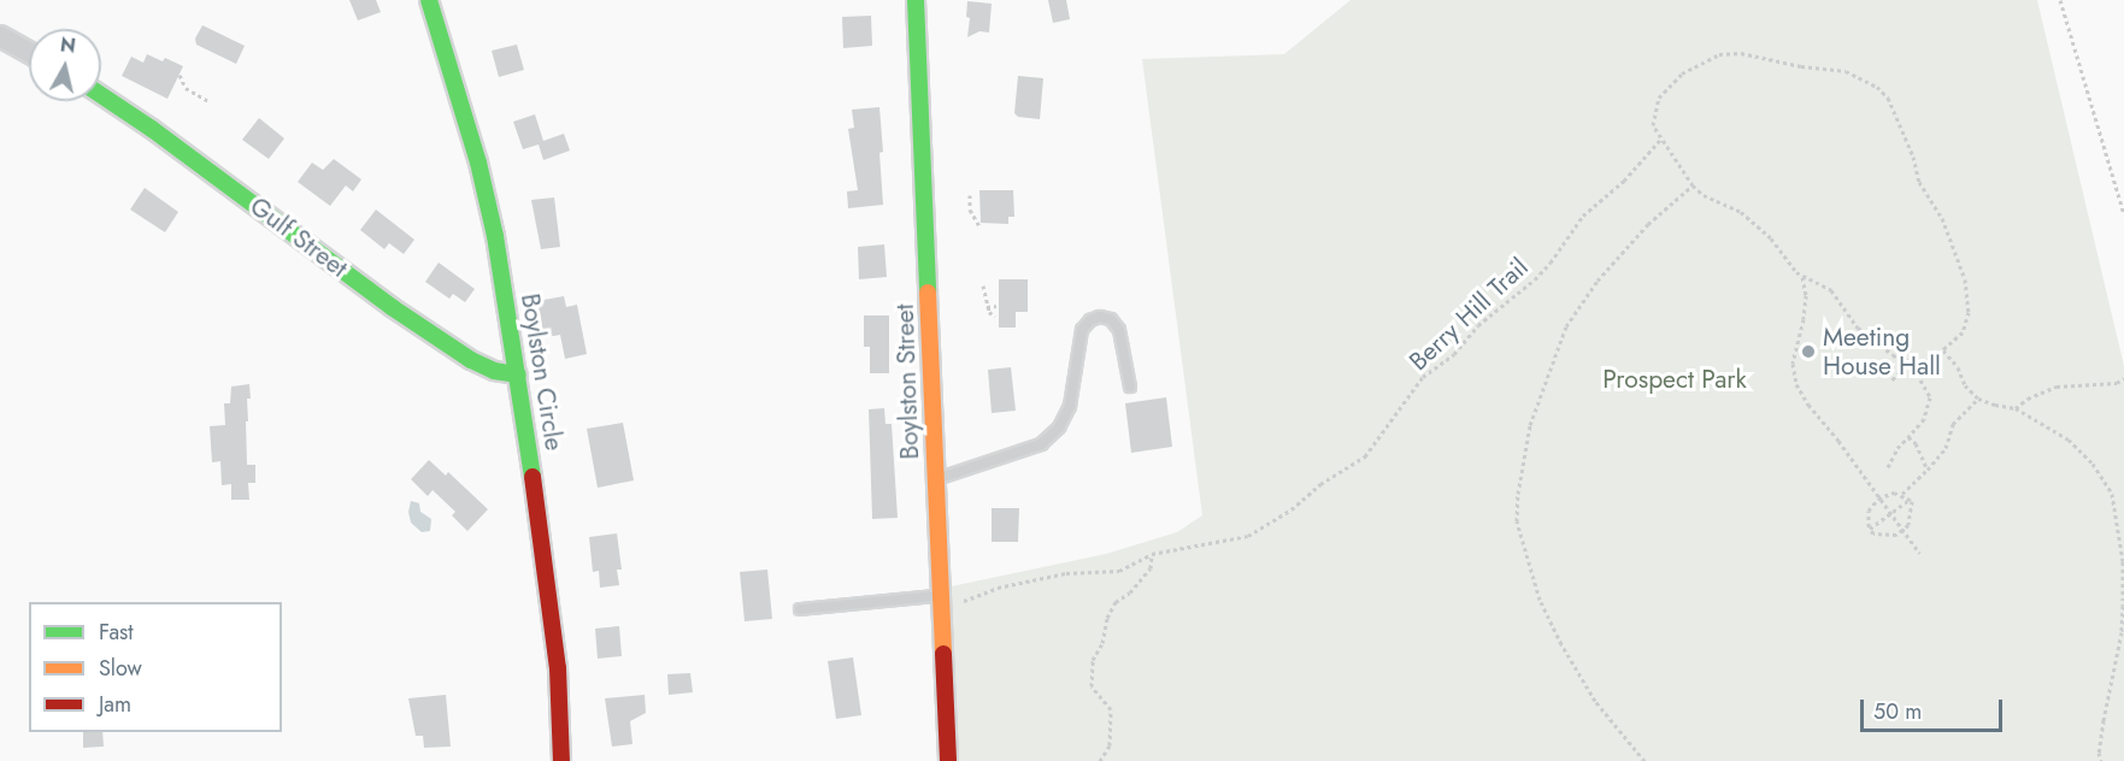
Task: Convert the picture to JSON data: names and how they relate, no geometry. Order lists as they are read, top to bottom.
{
  "streets": {
    "street": ["Gulf Street", "Boylston Circle", "Boylston Street"],
    "path": ["Berry Hill Trail"]
  },
  "crossings": [
    ["Gulf Street", "Boylston Circle"],
    ["Berry Hill Trail", "Boylston Street"]
  ],
  "parks": ["Prospect Park"],
  "places": ["Meeting House Hall"],
  "legend": ["Fast", "Slow", "Jam"],
  "scale_bar": "50 m",
  "north": "top"
}
